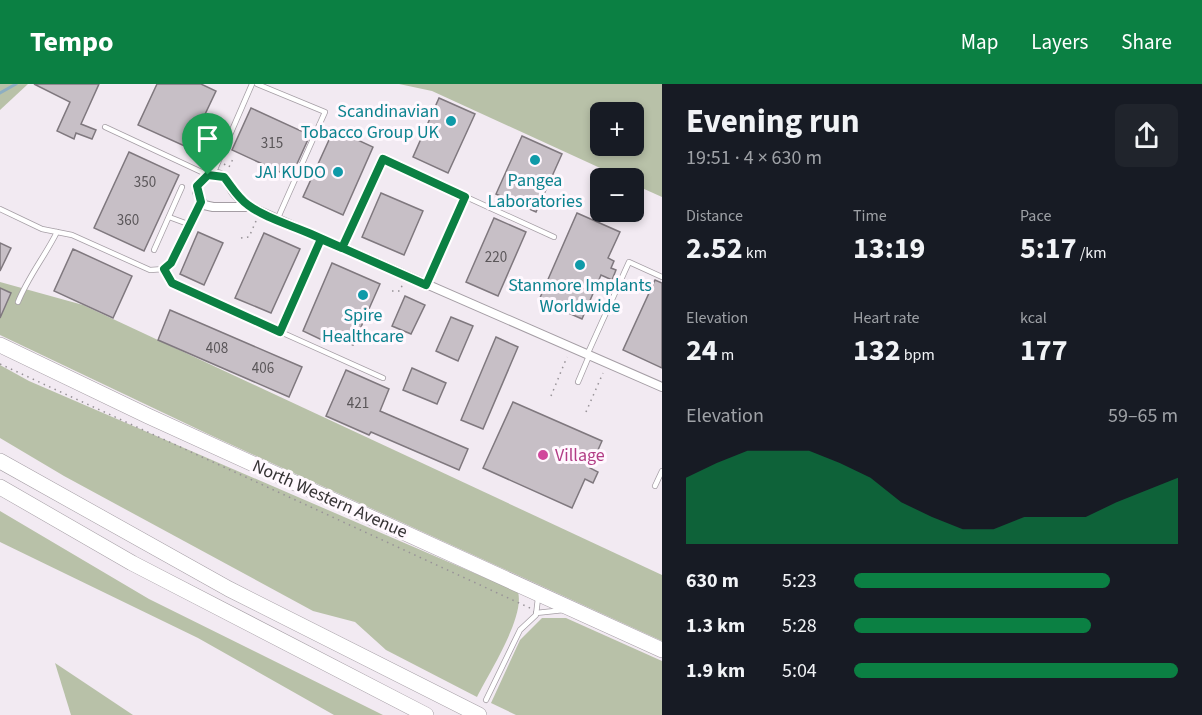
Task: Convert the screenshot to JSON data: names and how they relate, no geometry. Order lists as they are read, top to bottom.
{
  "streets": {
    "highway": ["North Western Avenue"]
  },
  "places": [
    "Scandinavian Tobacco Group UK",
    "Pangea Laboratories",
    "JAI KUDO",
    "Stanmore Implants Worldwide",
    "Spire Healthcare",
    "Village"
  ],
  "house_numbers": [
    "315",
    "350",
    "360",
    "220",
    "408",
    "406",
    "421"
  ],
  "page": {
    "header": "Tempo",
    "nav": ["Map", "Layers", "Share"],
    "heading": ["Evening run", "19:51 · 4 × 630 m"],
    "map_buttons": ["+", "−"],
    "stats": [
      ["Distance", "2.52 km"],
      ["Time", "13:19"],
      ["Pace", "5:17 /km"],
      ["Elevation", "24 m"],
      ["Heart rate", "132 bpm"],
      ["kcal", "177"]
    ],
    "chart": ["Elevation", "59–65 m"],
    "list": [
      {
        "name": "630 m",
        "note": "5:23"
      },
      {
        "name": "1.3 km",
        "note": "5:28"
      },
      {
        "name": "1.9 km",
        "note": "5:04"
      }
    ]
  }
}
